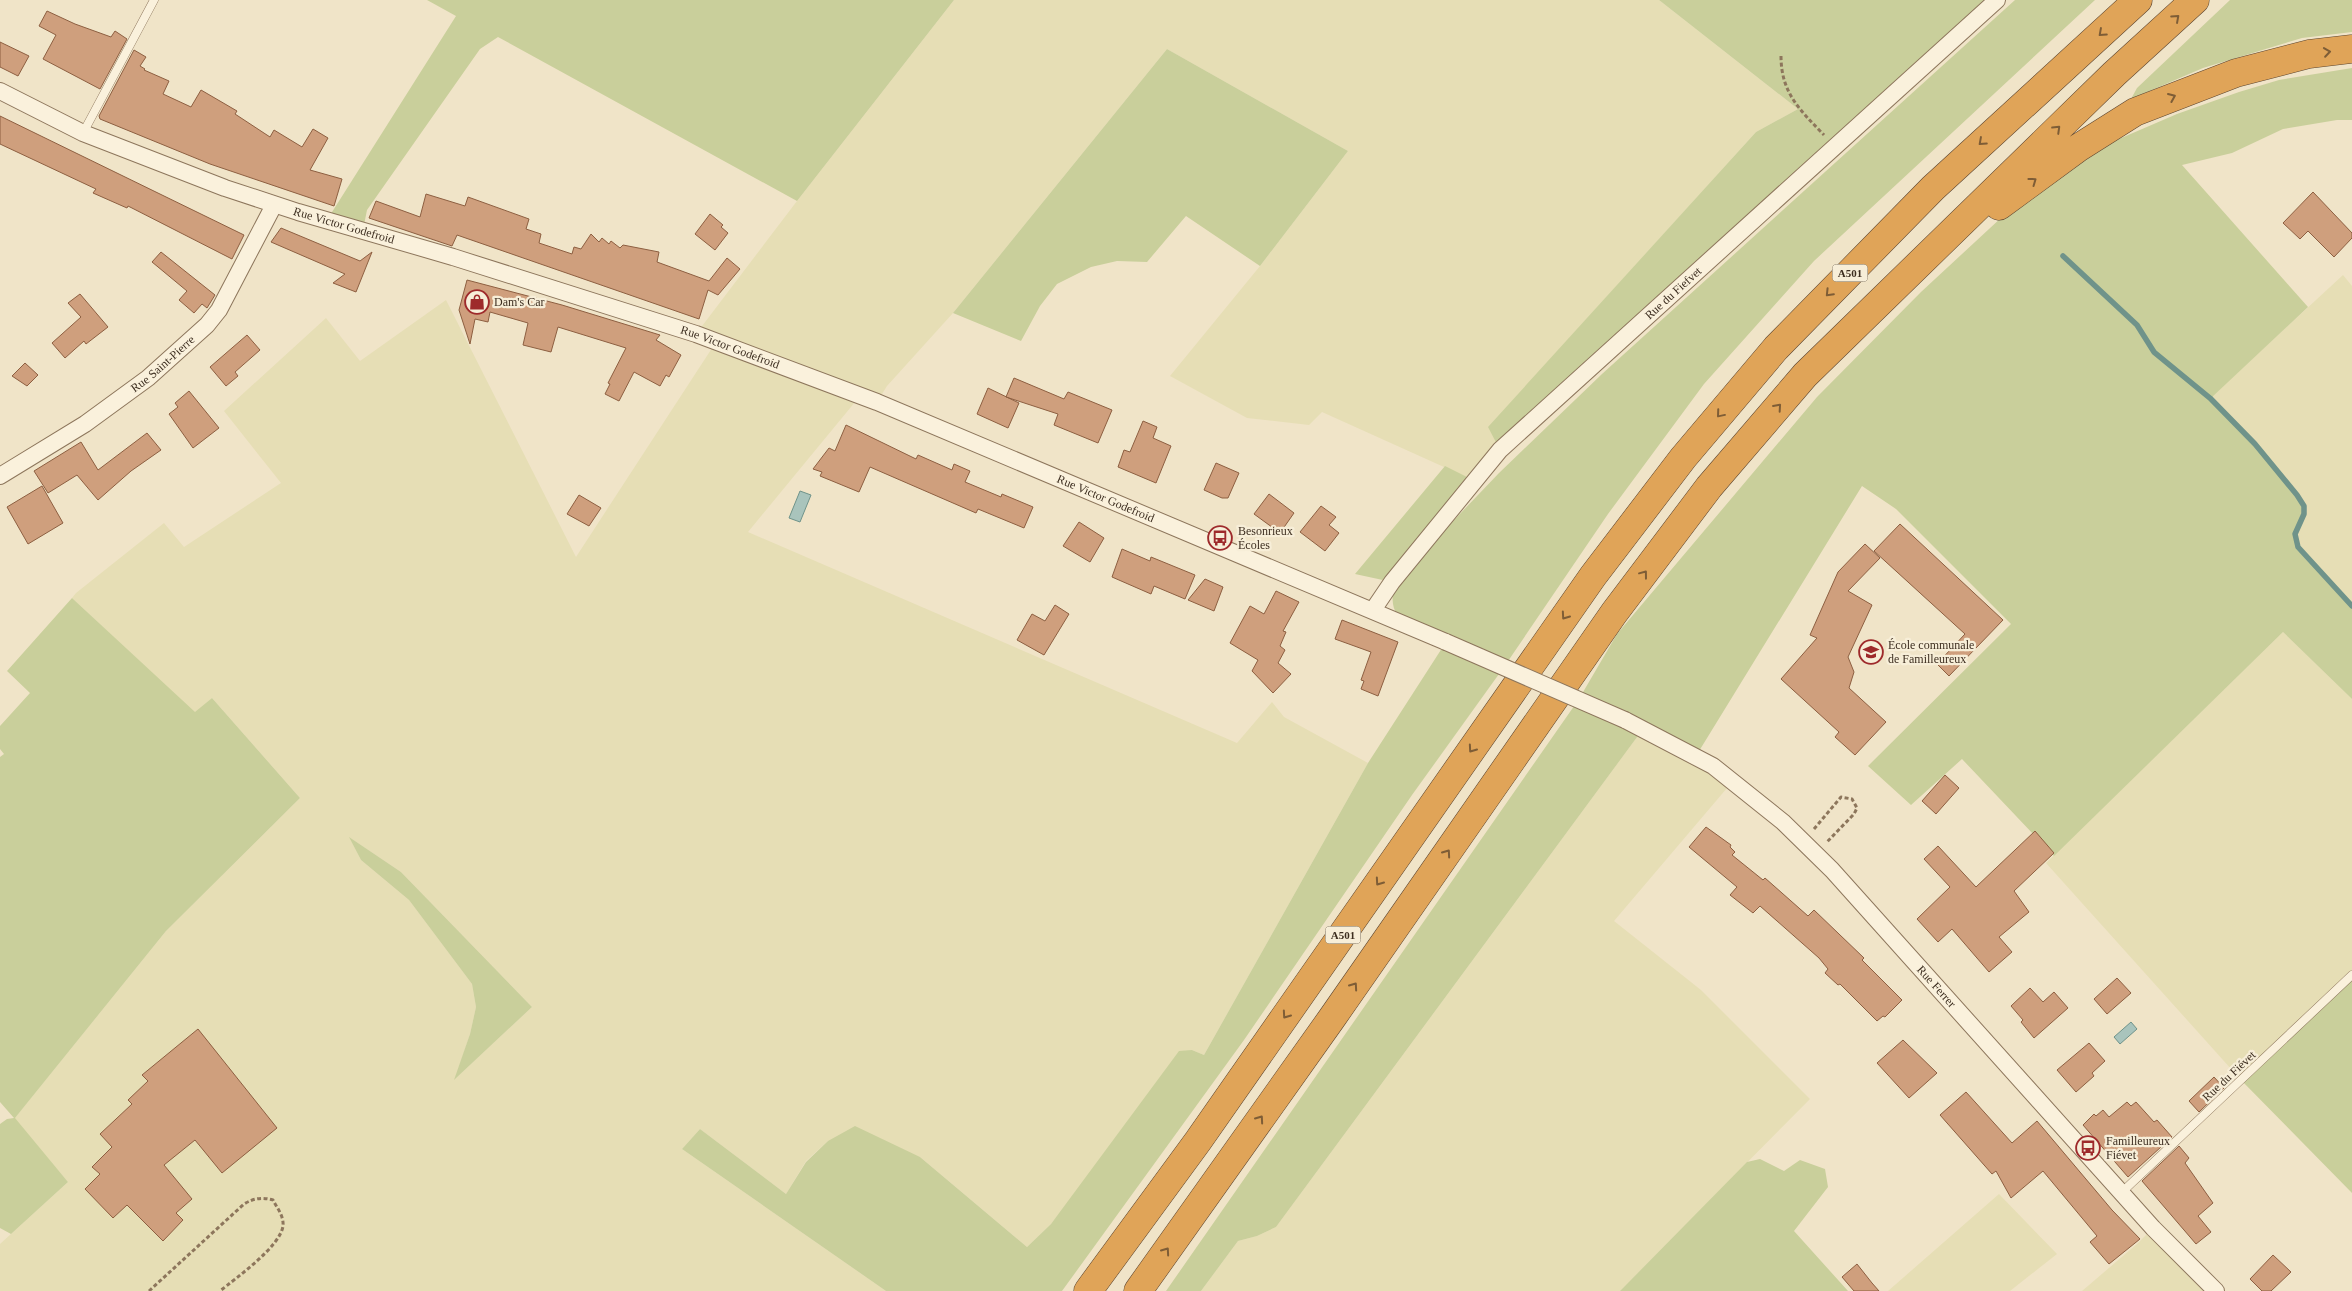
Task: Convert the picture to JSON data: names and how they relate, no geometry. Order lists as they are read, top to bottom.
{
  "streets": {
    "highway": ["A501"],
    "street": [
      "Rue Victor Godefroid",
      "Rue du Fiefvet",
      "Rue Saint-Pierre",
      "Rue Ferrer"
    ],
    "lane": ["Rue du Fiévet"]
  },
  "crossings": [
    ["Rue Victor Godefroid", "Rue du Fiefvet"],
    ["Rue Victor Godefroid", "Rue Saint-Pierre"],
    ["Rue Victor Godefroid", "Rue Ferrer"],
    ["Rue Ferrer", "Rue du Fiévet"]
  ],
  "places": {
    "shop": ["Dam's Car"],
    "bus stop": ["Besonrieux Écoles", "Familleureux Fiévet"],
    "school or university": ["École communale de Familleureux"]
  }
}
